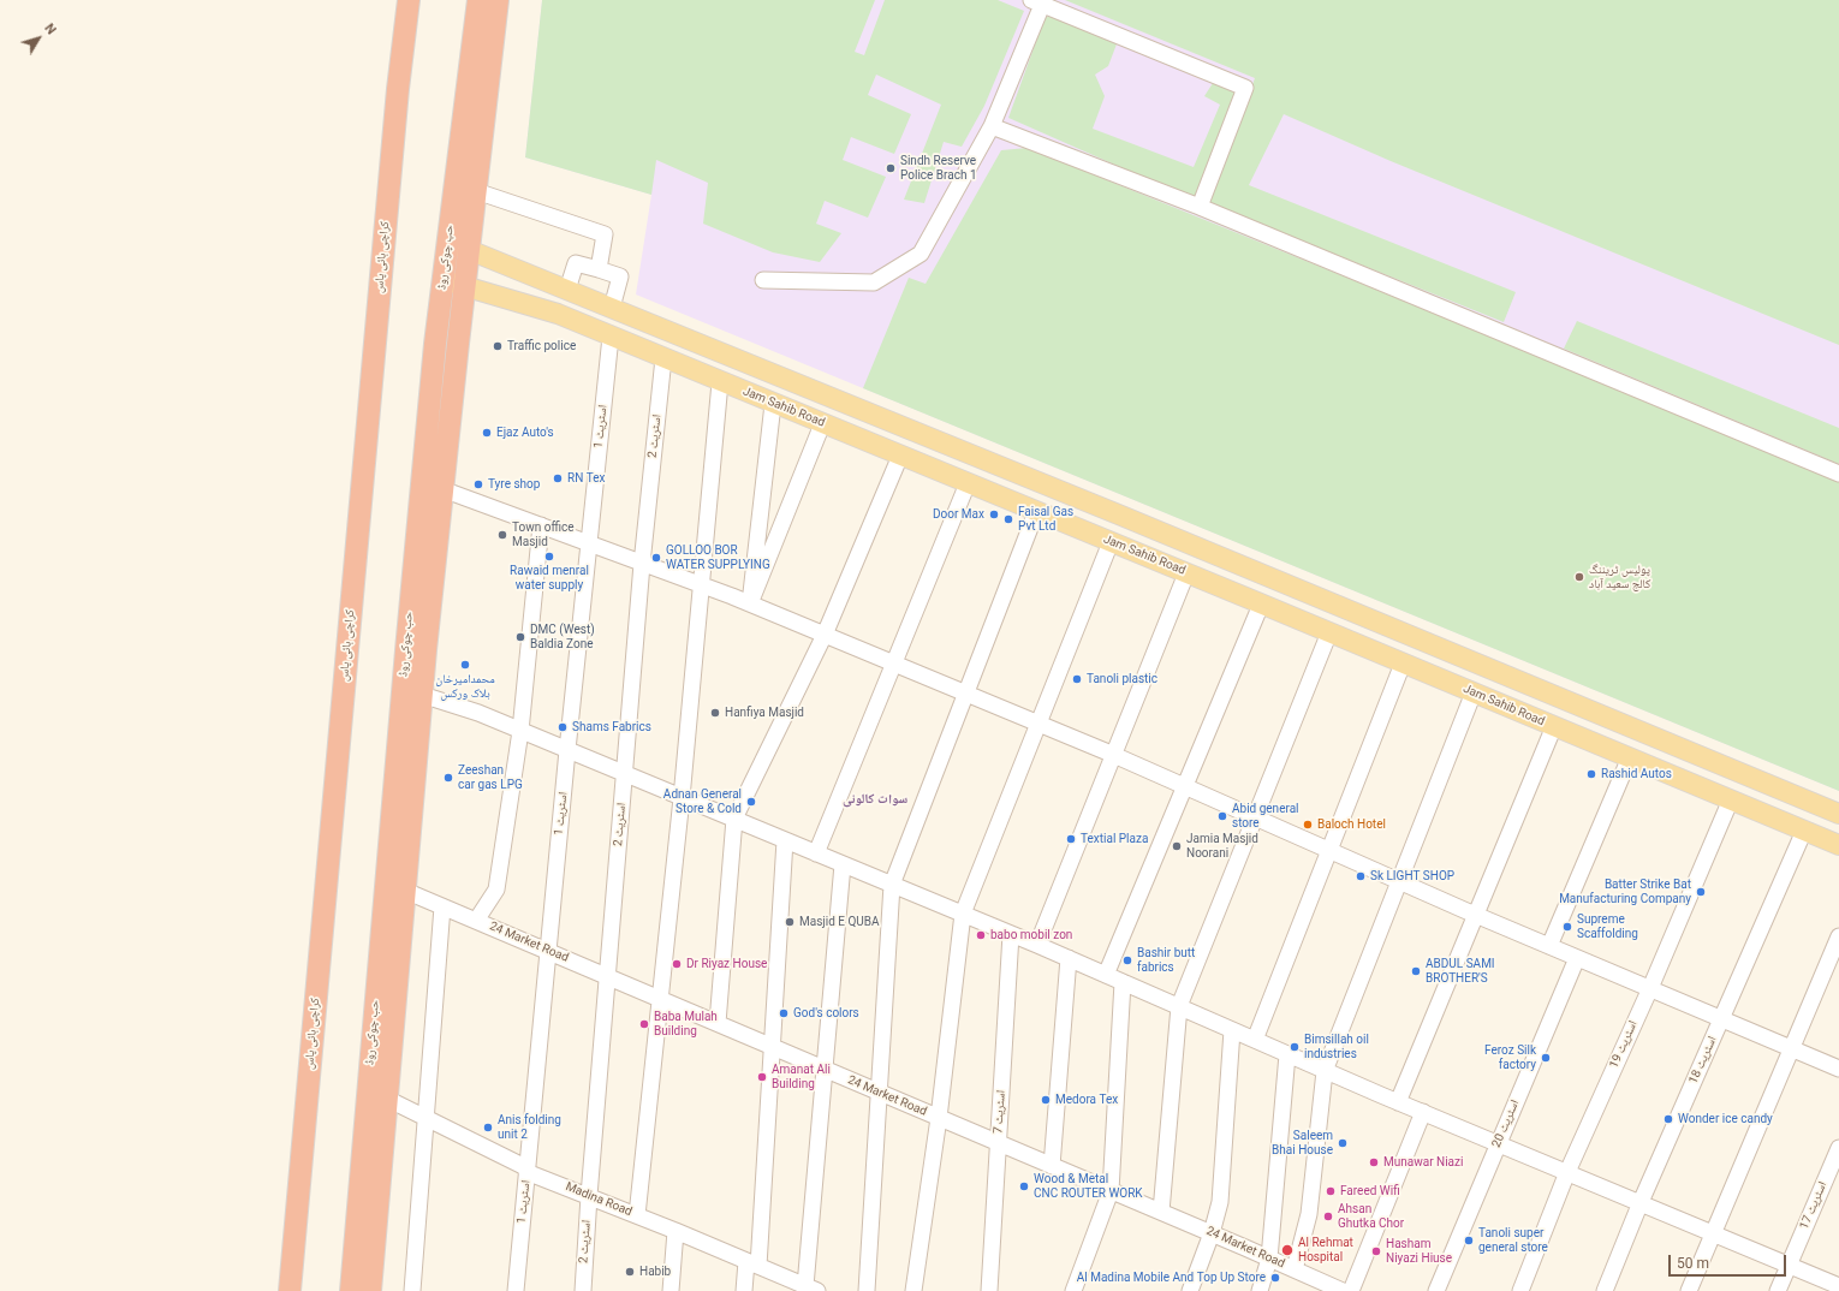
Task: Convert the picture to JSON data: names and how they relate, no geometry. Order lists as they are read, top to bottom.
{
  "streets": {
    "highway": ["کراچی بائی پاس", "حب چوکی روڈ"],
    "main road": ["Jam Sahib Road"],
    "street": [
      "اسٹریٹ 1",
      "اسٹریٹ 2",
      "24 Market Road",
      "اسٹریٹ 19",
      "اسٹریٹ 18",
      "اسٹریٹ 7",
      "اسٹریٹ 20",
      "Madina Road",
      "اسٹریٹ 17"
    ]
  },
  "crossings": [
    ["حب چوکی روڈ", "Jam Sahib Road"],
    ["حب چوکی روڈ", "24 Market Road"],
    ["حب چوکی روڈ", "Madina Road"],
    ["Jam Sahib Road", "اسٹریٹ 1"],
    ["Jam Sahib Road", "اسٹریٹ 2"],
    ["Jam Sahib Road", "اسٹریٹ 19"],
    ["Jam Sahib Road", "اسٹریٹ 18"],
    ["اسٹریٹ 1", "24 Market Road"],
    ["اسٹریٹ 1", "Madina Road"],
    ["اسٹریٹ 2", "24 Market Road"],
    ["اسٹریٹ 2", "Madina Road"],
    ["24 Market Road", "اسٹریٹ 7"]
  ],
  "districts": ["سوات کالونی"],
  "places": [
    "Sindh Reserve Police Brach 1",
    "Traffic police",
    "Ejaz Auto's",
    "RN Tex",
    "Tyre shop",
    "Door Max",
    "Faisal Gas Pvt Ltd",
    "Town office Masjid",
    "Rawaid menral water supply",
    "GOLLOO BOR WATER SUPPLYING",
    "پولیس ٹریننگ کالج سعید آباد",
    "DMC (West) Baldia Zone",
    "محمداميرخان بلاک ورکس",
    "Tanoli plastic",
    "Hanfiya Masjid",
    "Shams Fabrics",
    "Rashid Autos",
    "Zeeshan car gas LPG",
    "Adnan General Store & Cold",
    "Abid general store",
    "Baloch Hotel",
    "Textial Plaza",
    "Jamia Masjid Noorani",
    "Sk LIGHT SHOP",
    "Batter Strike Bat Manufacturing Company",
    "Masjid E QUBA",
    "Supreme Scaffolding",
    "babo mobil zon",
    "Bashir butt fabrics",
    "Dr Riyaz House",
    "ABDUL SAMI BROTHER'S",
    "God's colors",
    "Baba Mulah Building",
    "Bimsillah oil industries",
    "Feroz Silk factory",
    "Amanat Ali Building",
    "Medora Tex",
    "Wonder ice candy",
    "Anis folding unit 2",
    "Saleem Bhai House",
    "Munawar Niazi",
    "Wood & Metal CNC ROUTER WORK",
    "Fareed Wifi",
    "Ahsan Ghutka Chor",
    "Tanoli super general store",
    "Al Rehmat Hospital",
    "Hasham Niyazi Hiuse",
    "Habib",
    "Al Madina Mobile And Top Up Store"
  ],
  "scale_bar": "50 m",
  "north": "top right"
}
